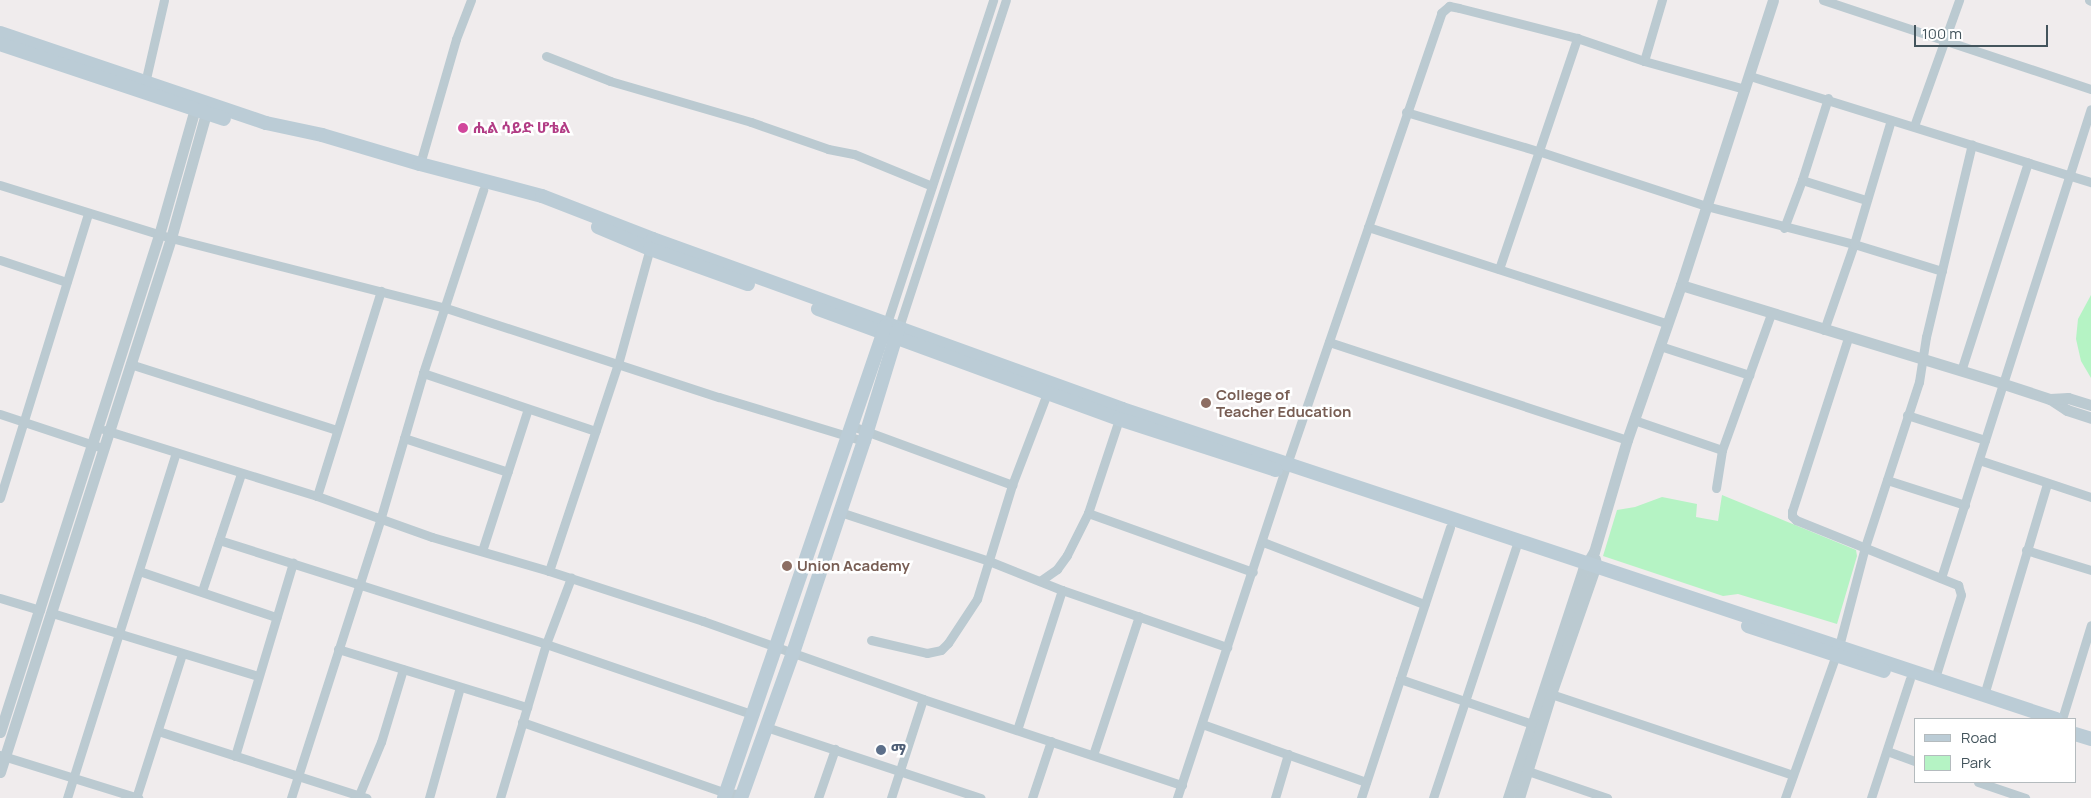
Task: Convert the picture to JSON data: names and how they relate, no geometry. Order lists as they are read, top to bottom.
{
  "places": [
    "ሒል ሳይድ ሆቴል",
    "College of Teacher Education",
    "Union Academy",
    "ማ"
  ],
  "legend": ["Road", "Park"],
  "scale_bar": "100 m"
}
